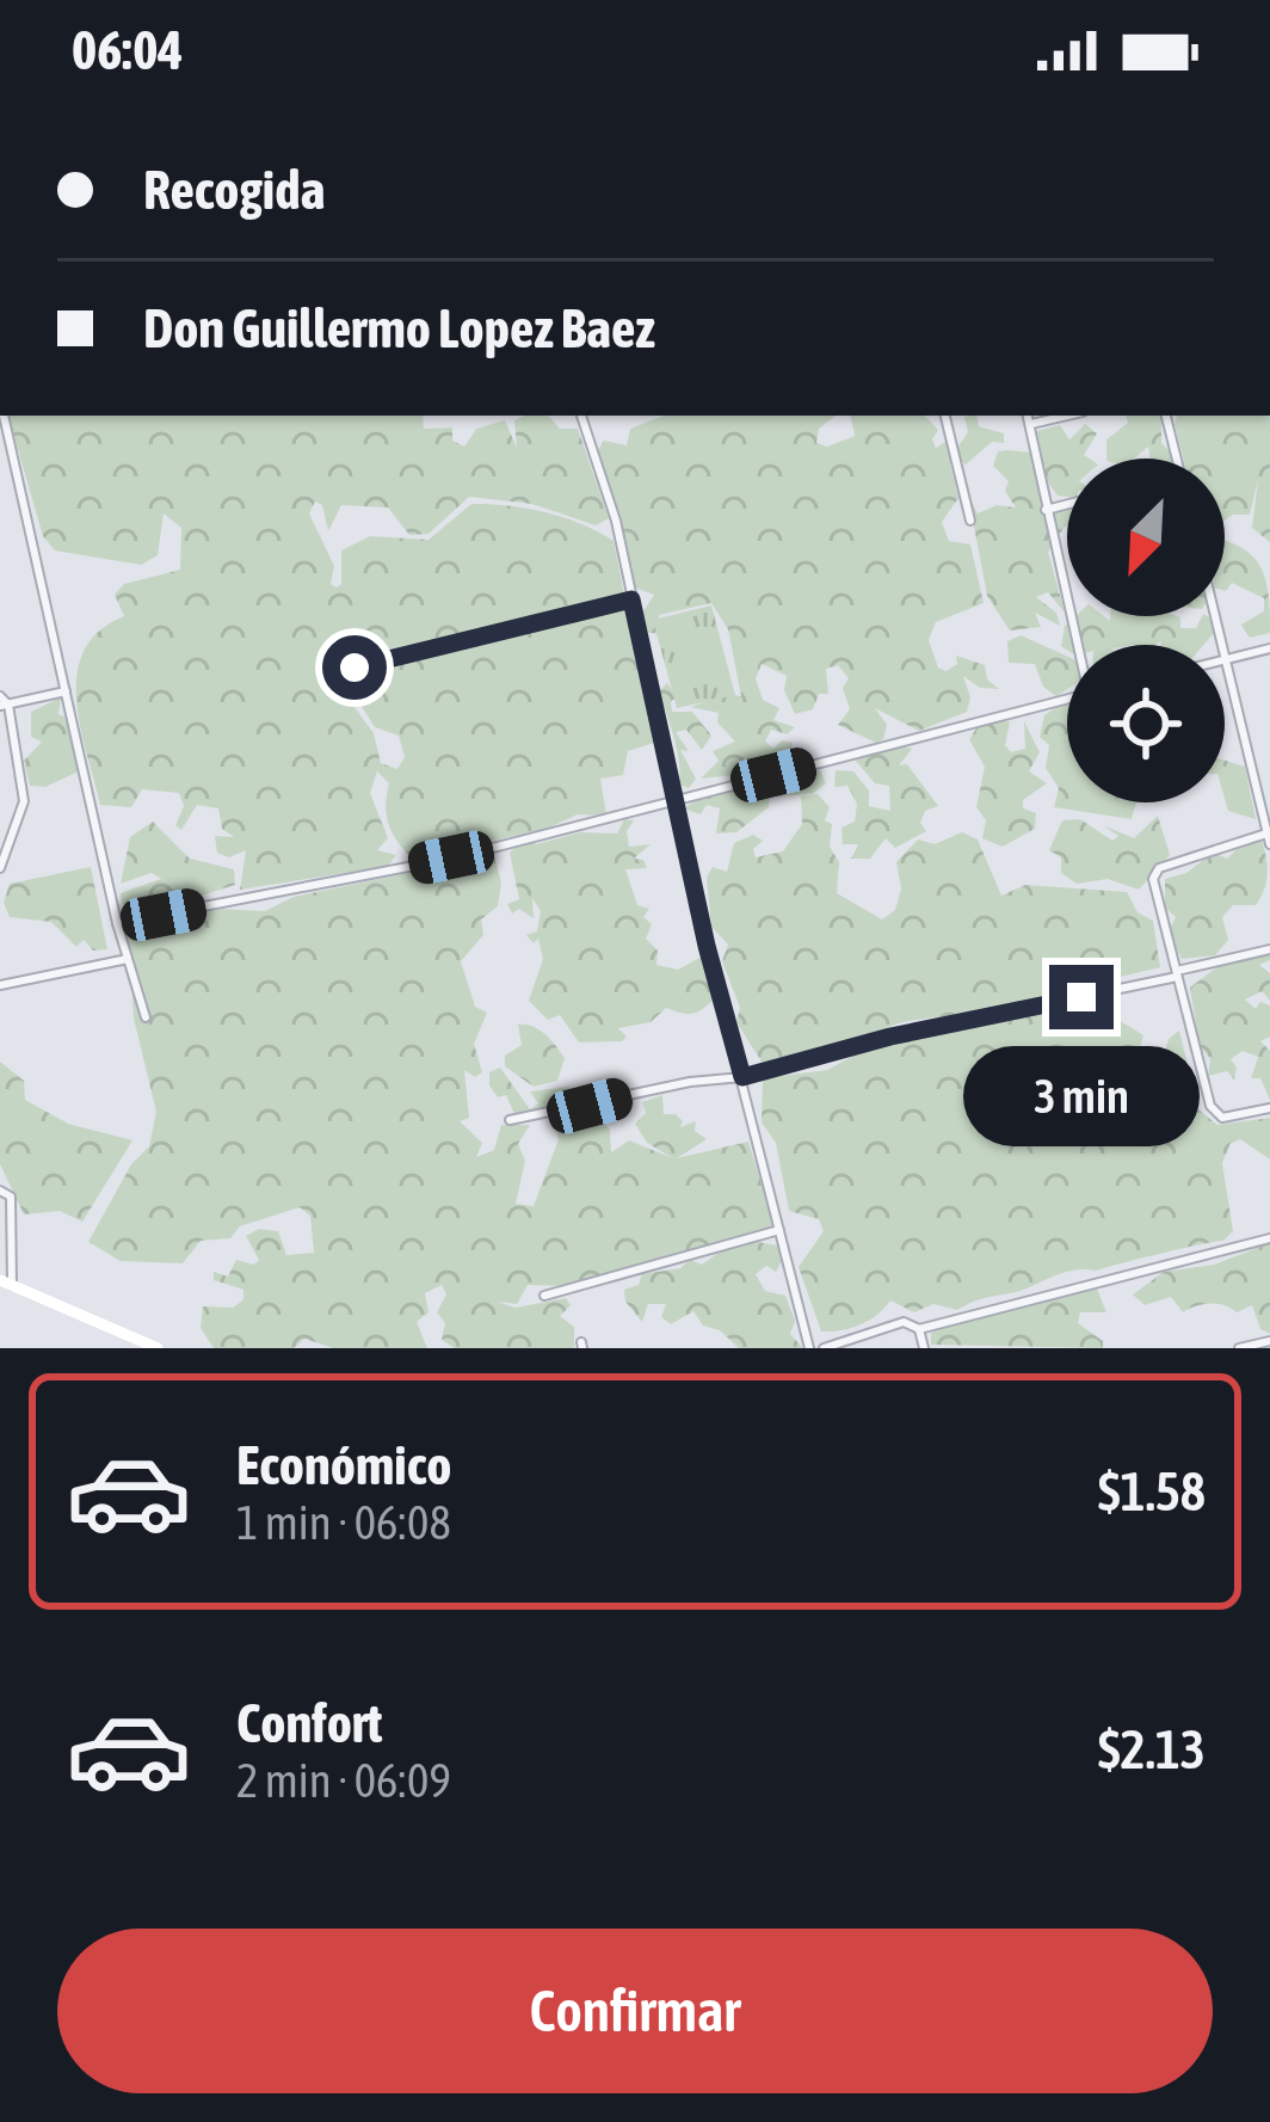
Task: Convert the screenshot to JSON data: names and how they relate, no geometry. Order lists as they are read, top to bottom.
{
  "north": "bottom left",
  "page": {
    "status": "06:04",
    "banner": ["Recogida", "Don Guillermo Lopez Baez"],
    "bubble": "3 min",
    "list": [
      {
        "name": "Económico",
        "note": "1 min · 06:08",
        "value": "$1.58"
      },
      {
        "name": "Confort",
        "note": "2 min · 06:09",
        "value": "$2.13"
      }
    ],
    "buttons": "Confirmar"
  }
}
